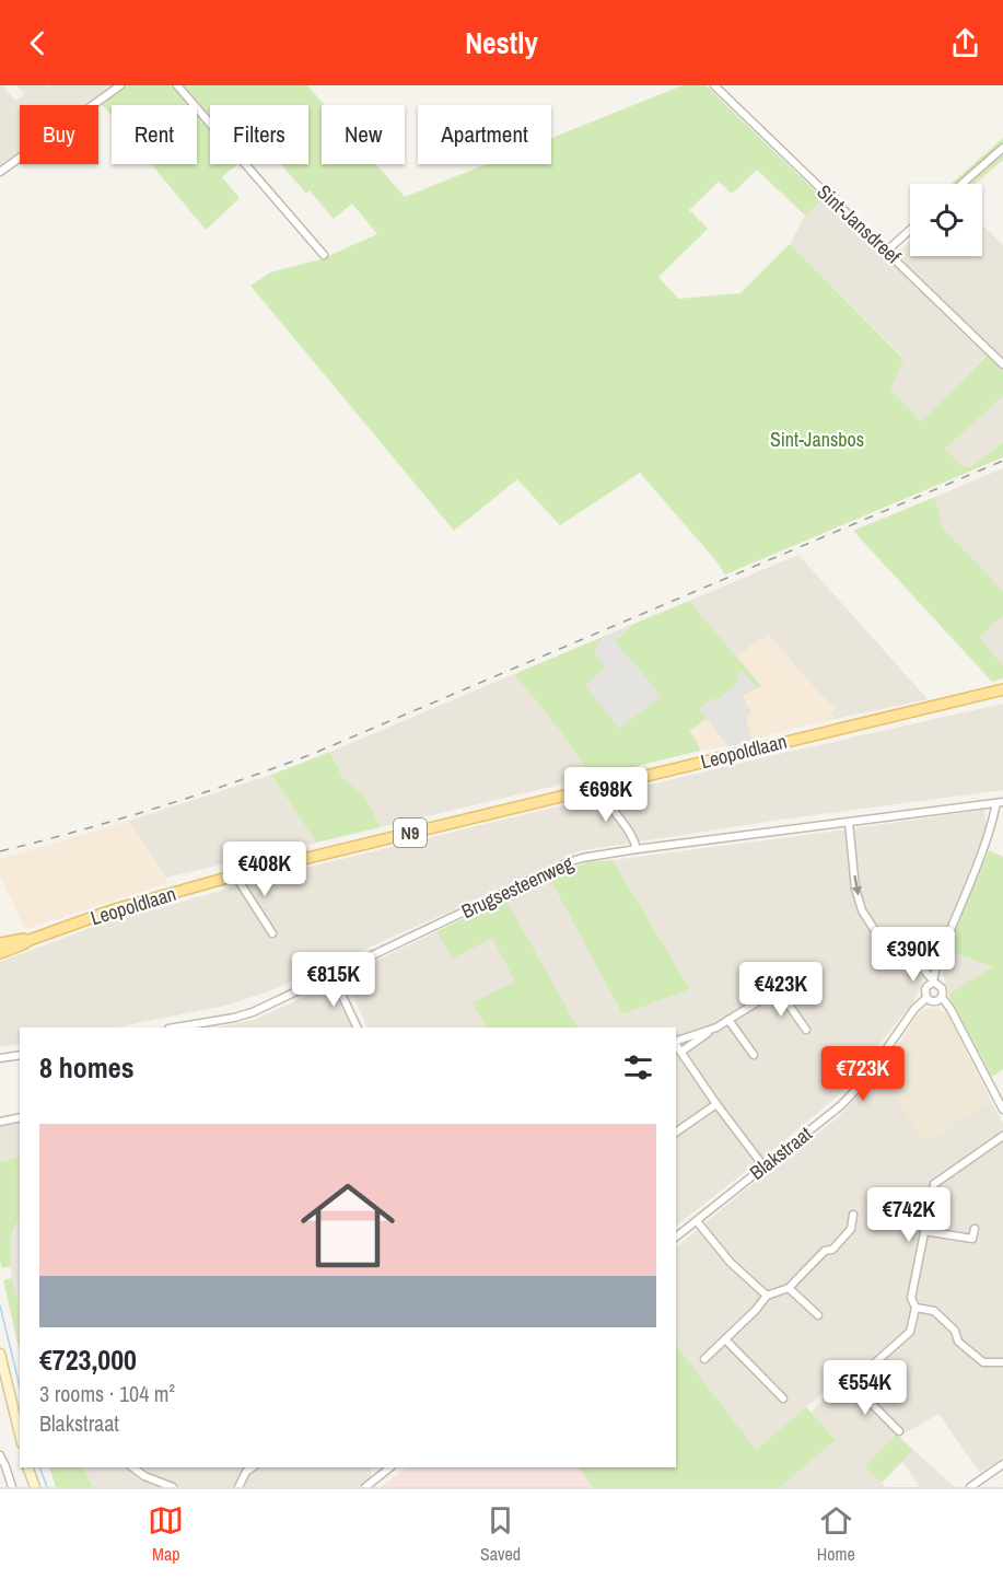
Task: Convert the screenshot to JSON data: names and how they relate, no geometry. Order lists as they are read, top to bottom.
{
  "streets": {
    "main road": ["Leopoldlaan", "N9"],
    "street": ["Sint-Jansdreef", "Brugsesteenweg", "Blakstraat"]
  },
  "parks": ["Sint-Jansbos"],
  "page": {
    "header": "Nestly",
    "chip": [
      "Buy",
      "Rent",
      "Filters",
      "New",
      "Apartment"
    ],
    "price": [
      "€698K",
      "€408K",
      "€390K",
      "€815K",
      "€423K",
      "€723K",
      "€742K",
      "€554K"
    ],
    "heading": "8 homes",
    "list": [
      {
        "name": "€723,000",
        "note": "3 rooms · 104 m² · Blakstraat"
      }
    ],
    "tabs": ["Map", "Saved", "Home"]
  }
}
